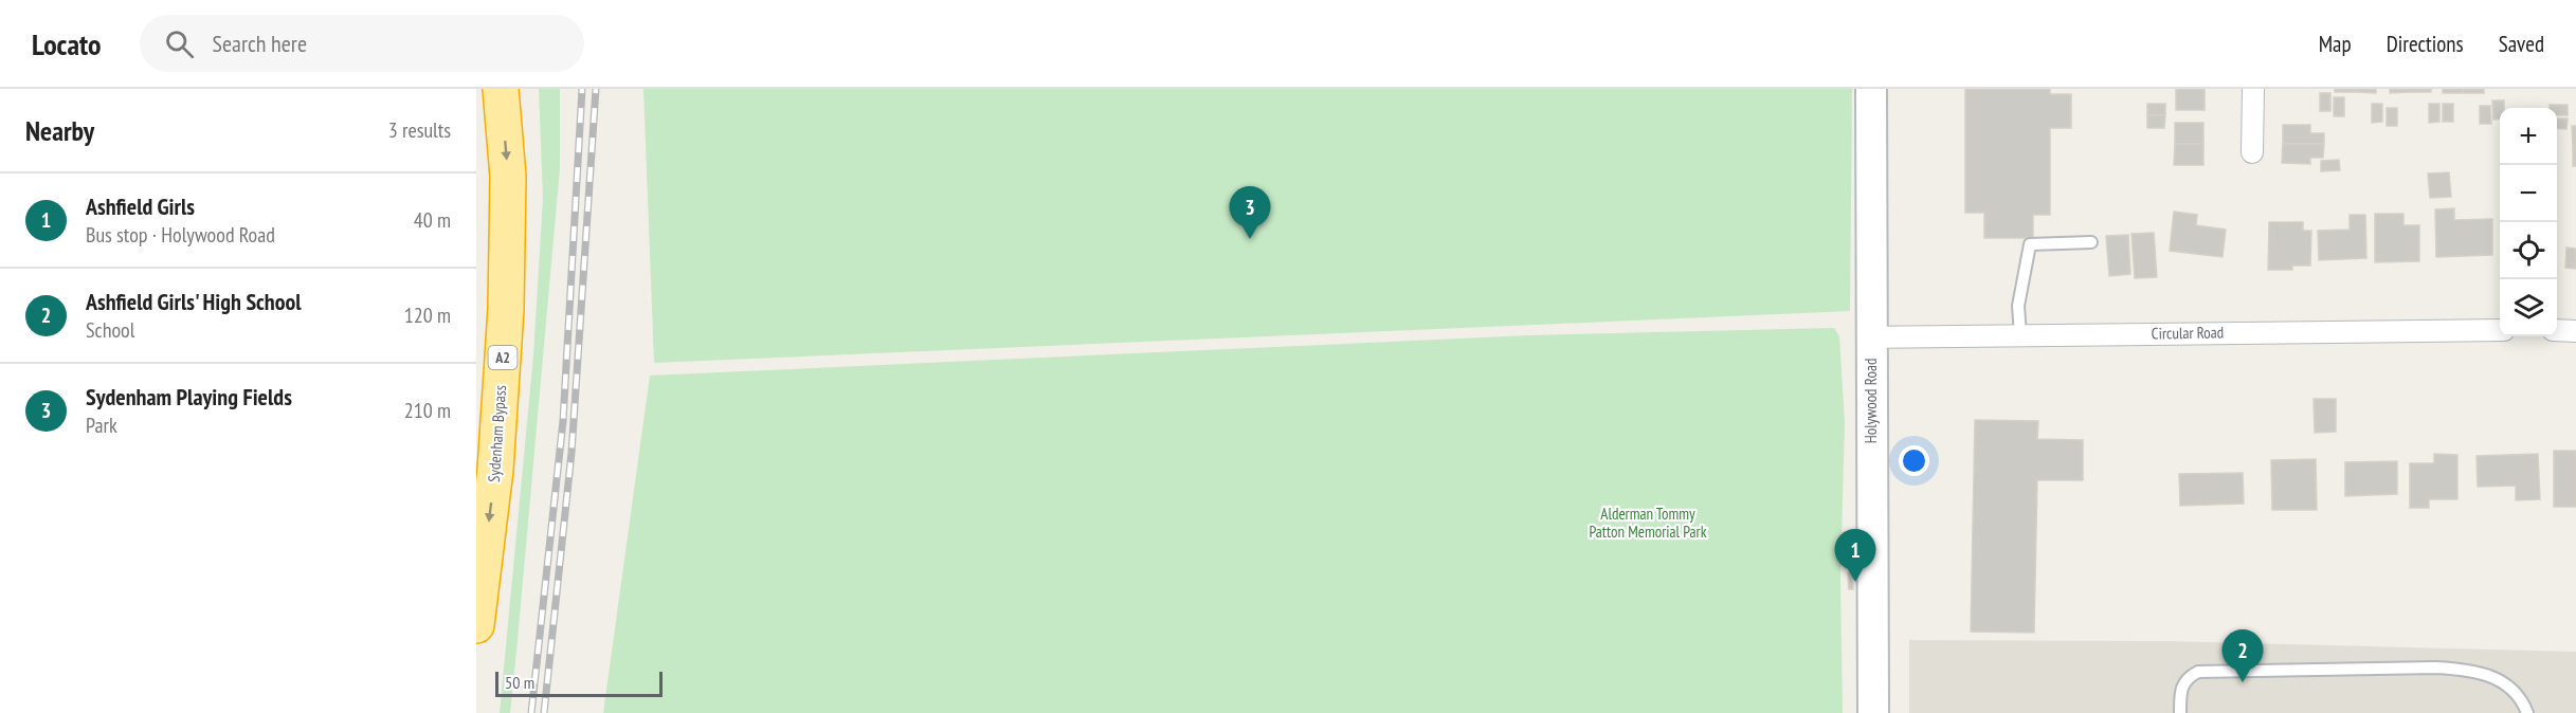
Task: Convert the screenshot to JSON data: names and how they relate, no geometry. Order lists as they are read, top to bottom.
{
  "streets": {
    "highway": ["A2", "Sydenham Bypass"],
    "main road": ["Holywood Road"],
    "street": ["Circular Road"]
  },
  "crossings": [
    ["Circular Road", "Holywood Road"]
  ],
  "one_way": ["Sydenham Bypass"],
  "parks": ["Alderman Tommy Patton Memorial Park"],
  "scale_bar": "50 m",
  "page": {
    "header": "Locato",
    "search": "Search here",
    "nav": ["Map", "Directions", "Saved"],
    "heading": ["Nearby", "3 results"],
    "map_buttons": ["+", "−"],
    "list": [
      {
        "mark": "1",
        "name": "Ashfield Girls",
        "note": "Bus stop · Holywood Road",
        "value": "40 m"
      },
      {
        "mark": "2",
        "name": "Ashfield Girls' High School",
        "note": "School",
        "value": "120 m"
      },
      {
        "mark": "3",
        "name": "Sydenham Playing Fields",
        "note": "Park",
        "value": "210 m"
      }
    ],
    "pins": ["3", "1", "2"],
    "scale": "50 m"
  }
}
